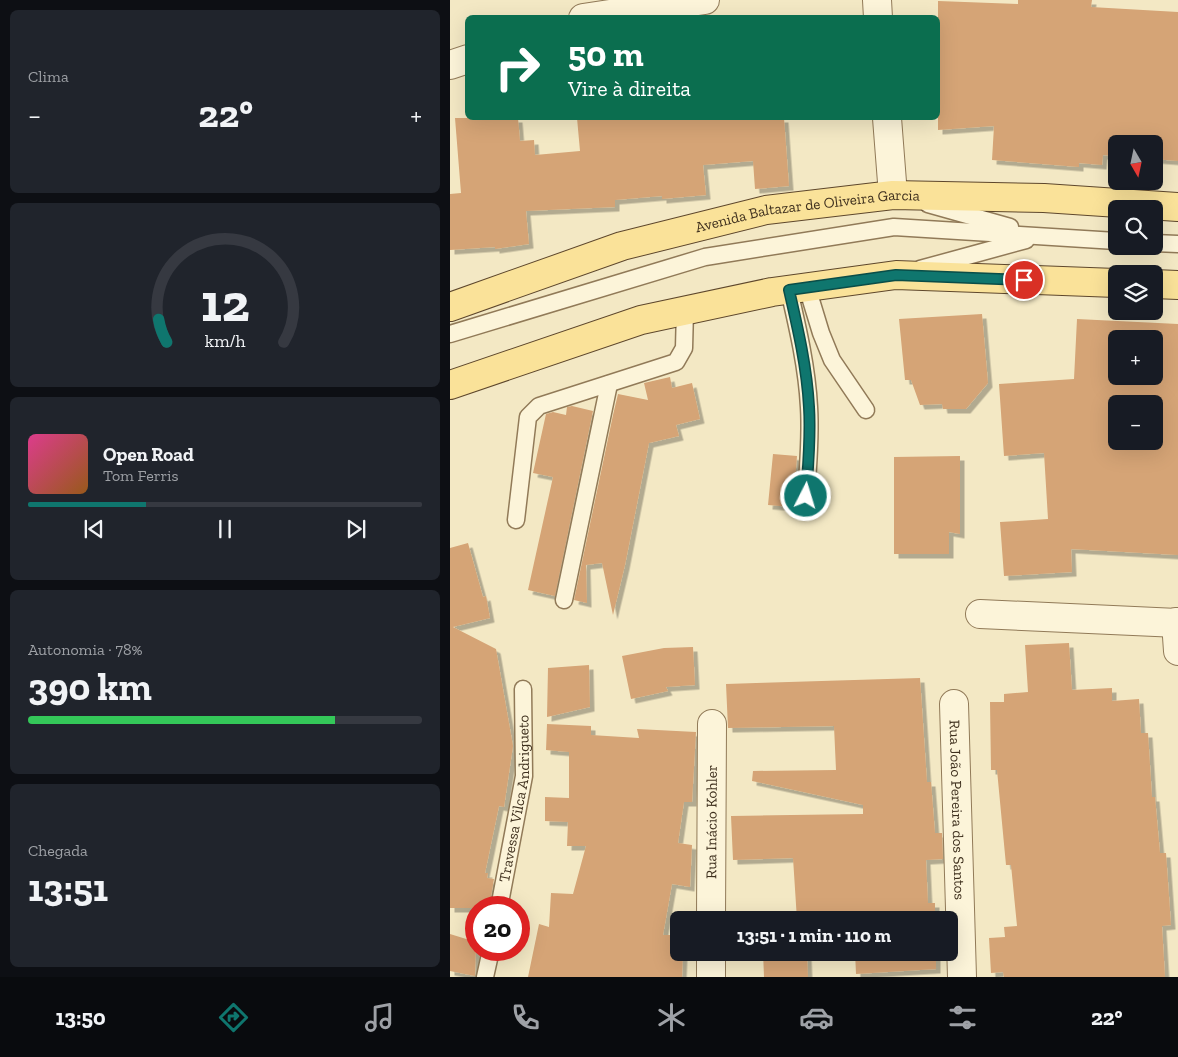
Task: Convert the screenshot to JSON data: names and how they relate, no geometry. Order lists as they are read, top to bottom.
{
  "streets": {
    "main road": ["Avenida Baltazar de Oliveira Garcia"],
    "street": ["Rua João Pereira dos Santos", "Rua Inácio Kohler"],
    "lane": ["Travessa Vilca Andrigueto"]
  },
  "north": "bottom",
  "page": {
    "tile": [
      "Clima",
      ["Autonomia · 78%", "390 km"],
      ["Chegada", "13:51"]
    ],
    "turn": ["50 m", "Vire à direita"],
    "heat": ["−", "22°", "+"],
    "map_buttons": ["+", "−"],
    "song": ["Open Road", "Tom Ferris"],
    "limit": "20",
    "trip": "13:51 · 1 min · 110 m",
    "tabs": ["13:50", "22°"],
    "gauge": ["12", "km/h"]
  }
}
